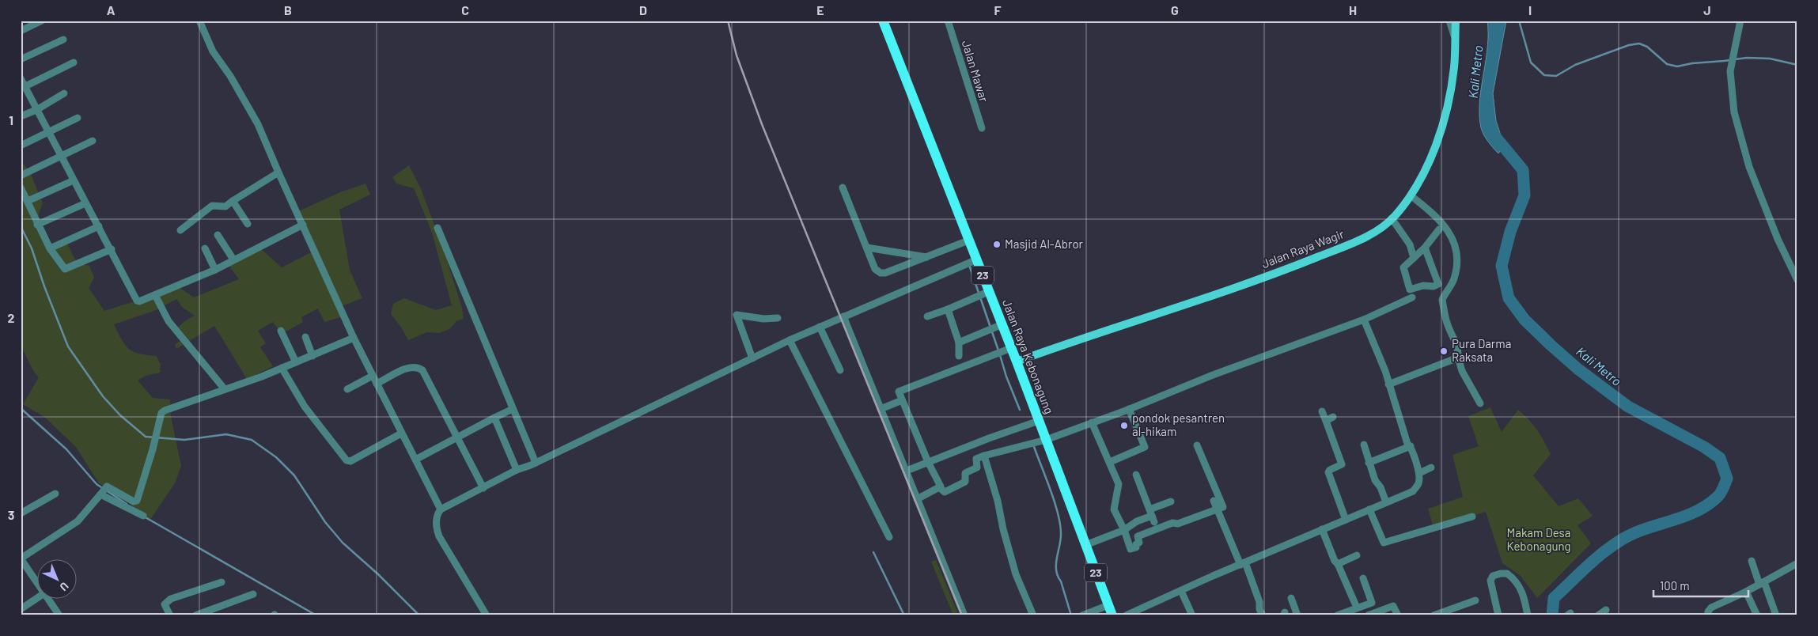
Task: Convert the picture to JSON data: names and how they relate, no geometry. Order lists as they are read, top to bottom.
{
  "streets": {
    "highway": ["23", "Jalan Raya Kebonagung"],
    "main road": ["Jalan Raya Wagir"],
    "street": ["Jalan Mawar"]
  },
  "crossings": [
    ["Jalan Raya Wagir", "Jalan Raya Kebonagung"]
  ],
  "water": ["Kali Metro"],
  "parks": ["Makam Desa Kebonagung"],
  "places": ["Masjid Al-Abror", "Pura Darma Raksata", "pondok pesantren al-hikam"],
  "scale_bar": "100 m",
  "north": "bottom right",
  "grid": {
    "columns": [
      "A",
      "B",
      "C",
      "D",
      "E",
      "F",
      "G",
      "H",
      "I",
      "J"
    ],
    "rows": ["1", "2", "3"]
  }
}
